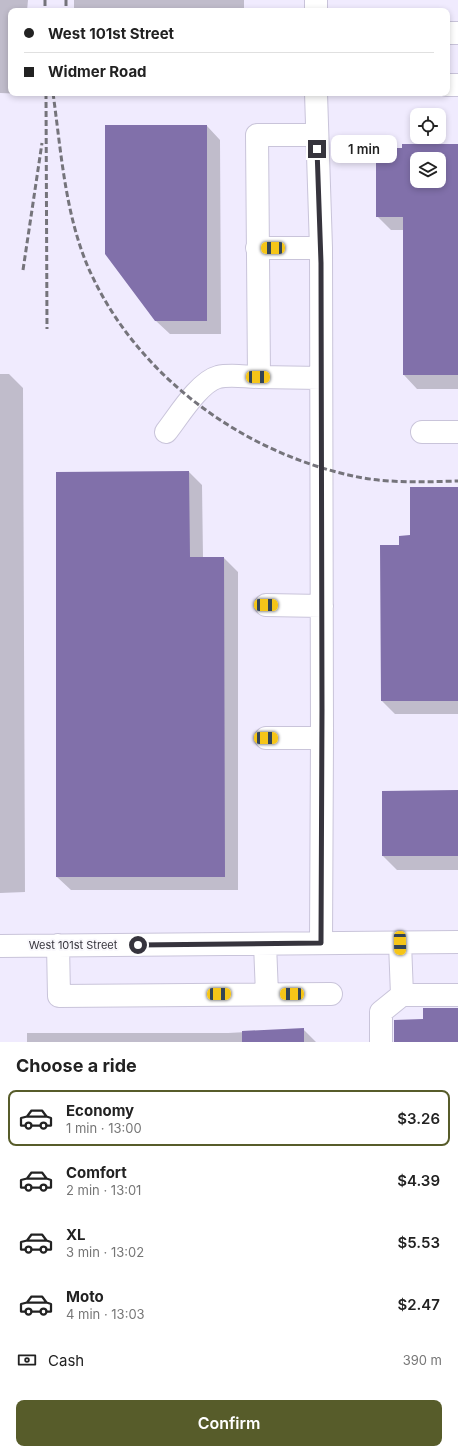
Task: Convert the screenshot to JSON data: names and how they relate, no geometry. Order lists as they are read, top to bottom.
{
  "streets": {
    "street": ["West 101st Street"]
  },
  "page": {
    "banner": ["West 101st Street", "Widmer Road"],
    "bubble": "1 min",
    "heading": "Choose a ride",
    "list": [
      {
        "name": "Economy",
        "note": "1 min · 13:00",
        "value": "$3.26"
      },
      {
        "name": "Comfort",
        "note": "2 min · 13:01",
        "value": "$4.39"
      },
      {
        "name": "XL",
        "note": "3 min · 13:02",
        "value": "$5.53"
      },
      {
        "name": "Moto",
        "note": "4 min · 13:03",
        "value": "$2.47"
      }
    ],
    "pay": ["Cash", "390 m"],
    "buttons": "Confirm"
  }
}
